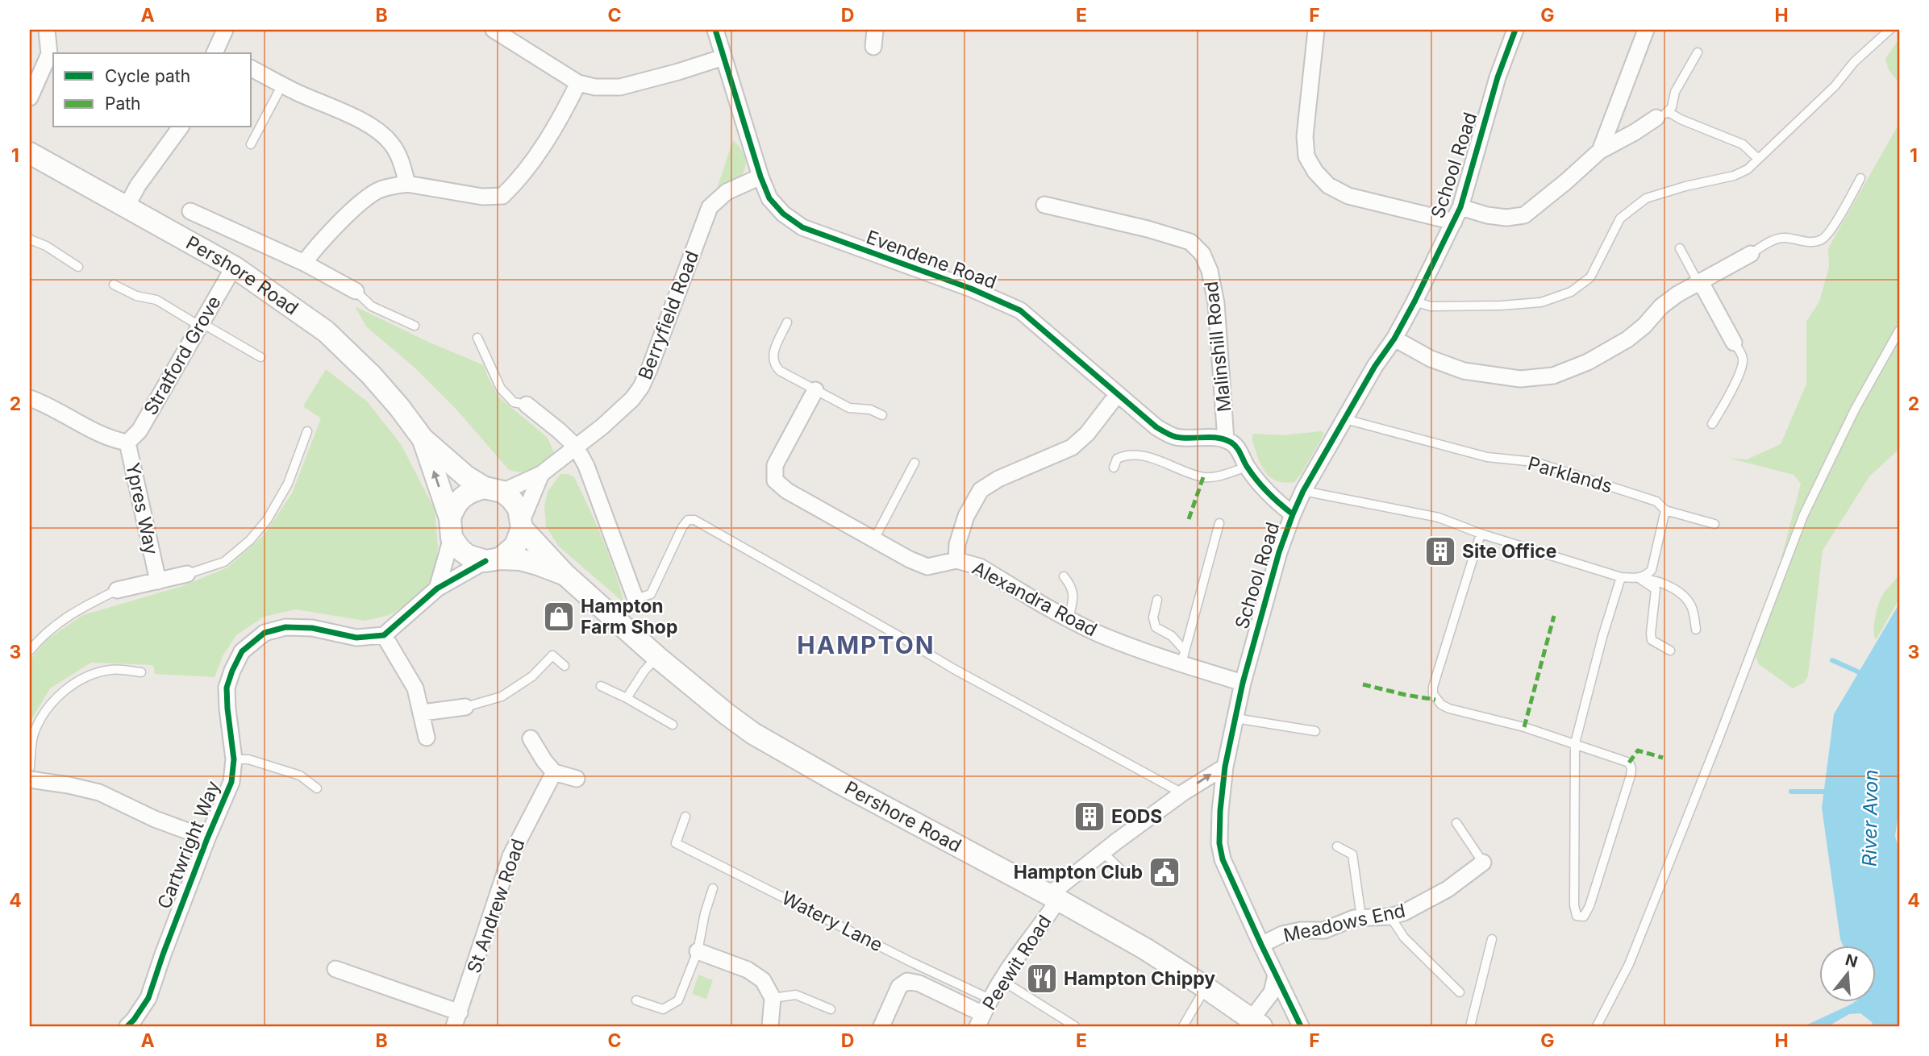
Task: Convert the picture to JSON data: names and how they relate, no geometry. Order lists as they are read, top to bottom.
{
  "streets": {
    "main road": ["Pershore Road"],
    "street": [
      "School Road",
      "Evendene Road",
      "Berryfield Road",
      "Malinshill Road",
      "Stratford Grove",
      "Ypres Way",
      "Alexandra Road",
      "Cartwright Way",
      "St Andrew Road",
      "Meadows End",
      "Peewit Road"
    ],
    "lane": ["Parklands", "Watery Lane"]
  },
  "crossings": [
    ["School Road", "Parklands"],
    ["School Road", "Alexandra Road"],
    ["School Road", "Meadows End"],
    ["School Road", "Peewit Road"],
    ["Evendene Road", "Berryfield Road"],
    ["Evendene Road", "Malinshill Road"],
    ["Pershore Road", "Berryfield Road"],
    ["Pershore Road", "Stratford Grove"],
    ["Pershore Road", "Peewit Road"],
    ["Stratford Grove", "Ypres Way"],
    ["Watery Lane", "Peewit Road"]
  ],
  "districts": ["HAMPTON"],
  "water": ["River Avon"],
  "places": {
    "building": ["Site Office", "EODS"],
    "shop": ["Hampton Farm Shop"],
    "public building": ["Hampton Club"],
    "restaurant": ["Hampton Chippy"]
  },
  "legend": ["Cycle path", "Path"],
  "north": "top",
  "grid": {
    "columns": [
      "A",
      "B",
      "C",
      "D",
      "E",
      "F",
      "G",
      "H"
    ],
    "rows": [
      "1",
      "2",
      "3",
      "4"
    ]
  }
}
